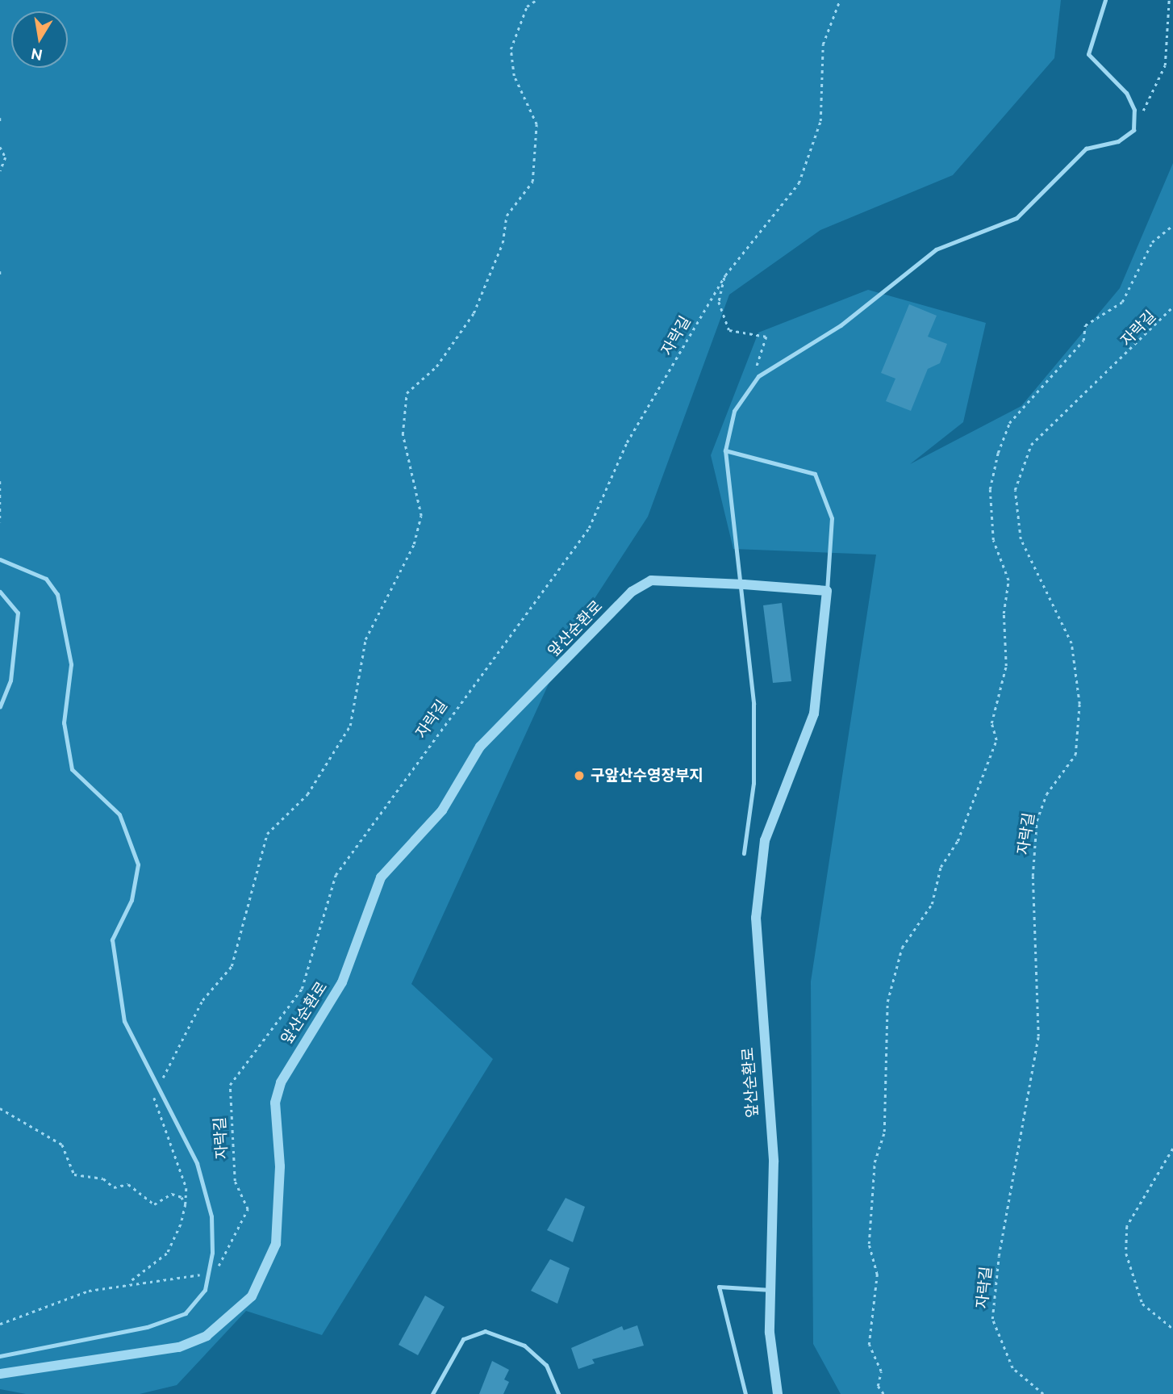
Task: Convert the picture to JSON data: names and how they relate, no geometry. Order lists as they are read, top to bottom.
{
  "streets": {
    "street": ["앞산순환로"],
    "path": ["자락길"]
  },
  "places": ["구앞산수영장부지"],
  "north": "bottom"
}
